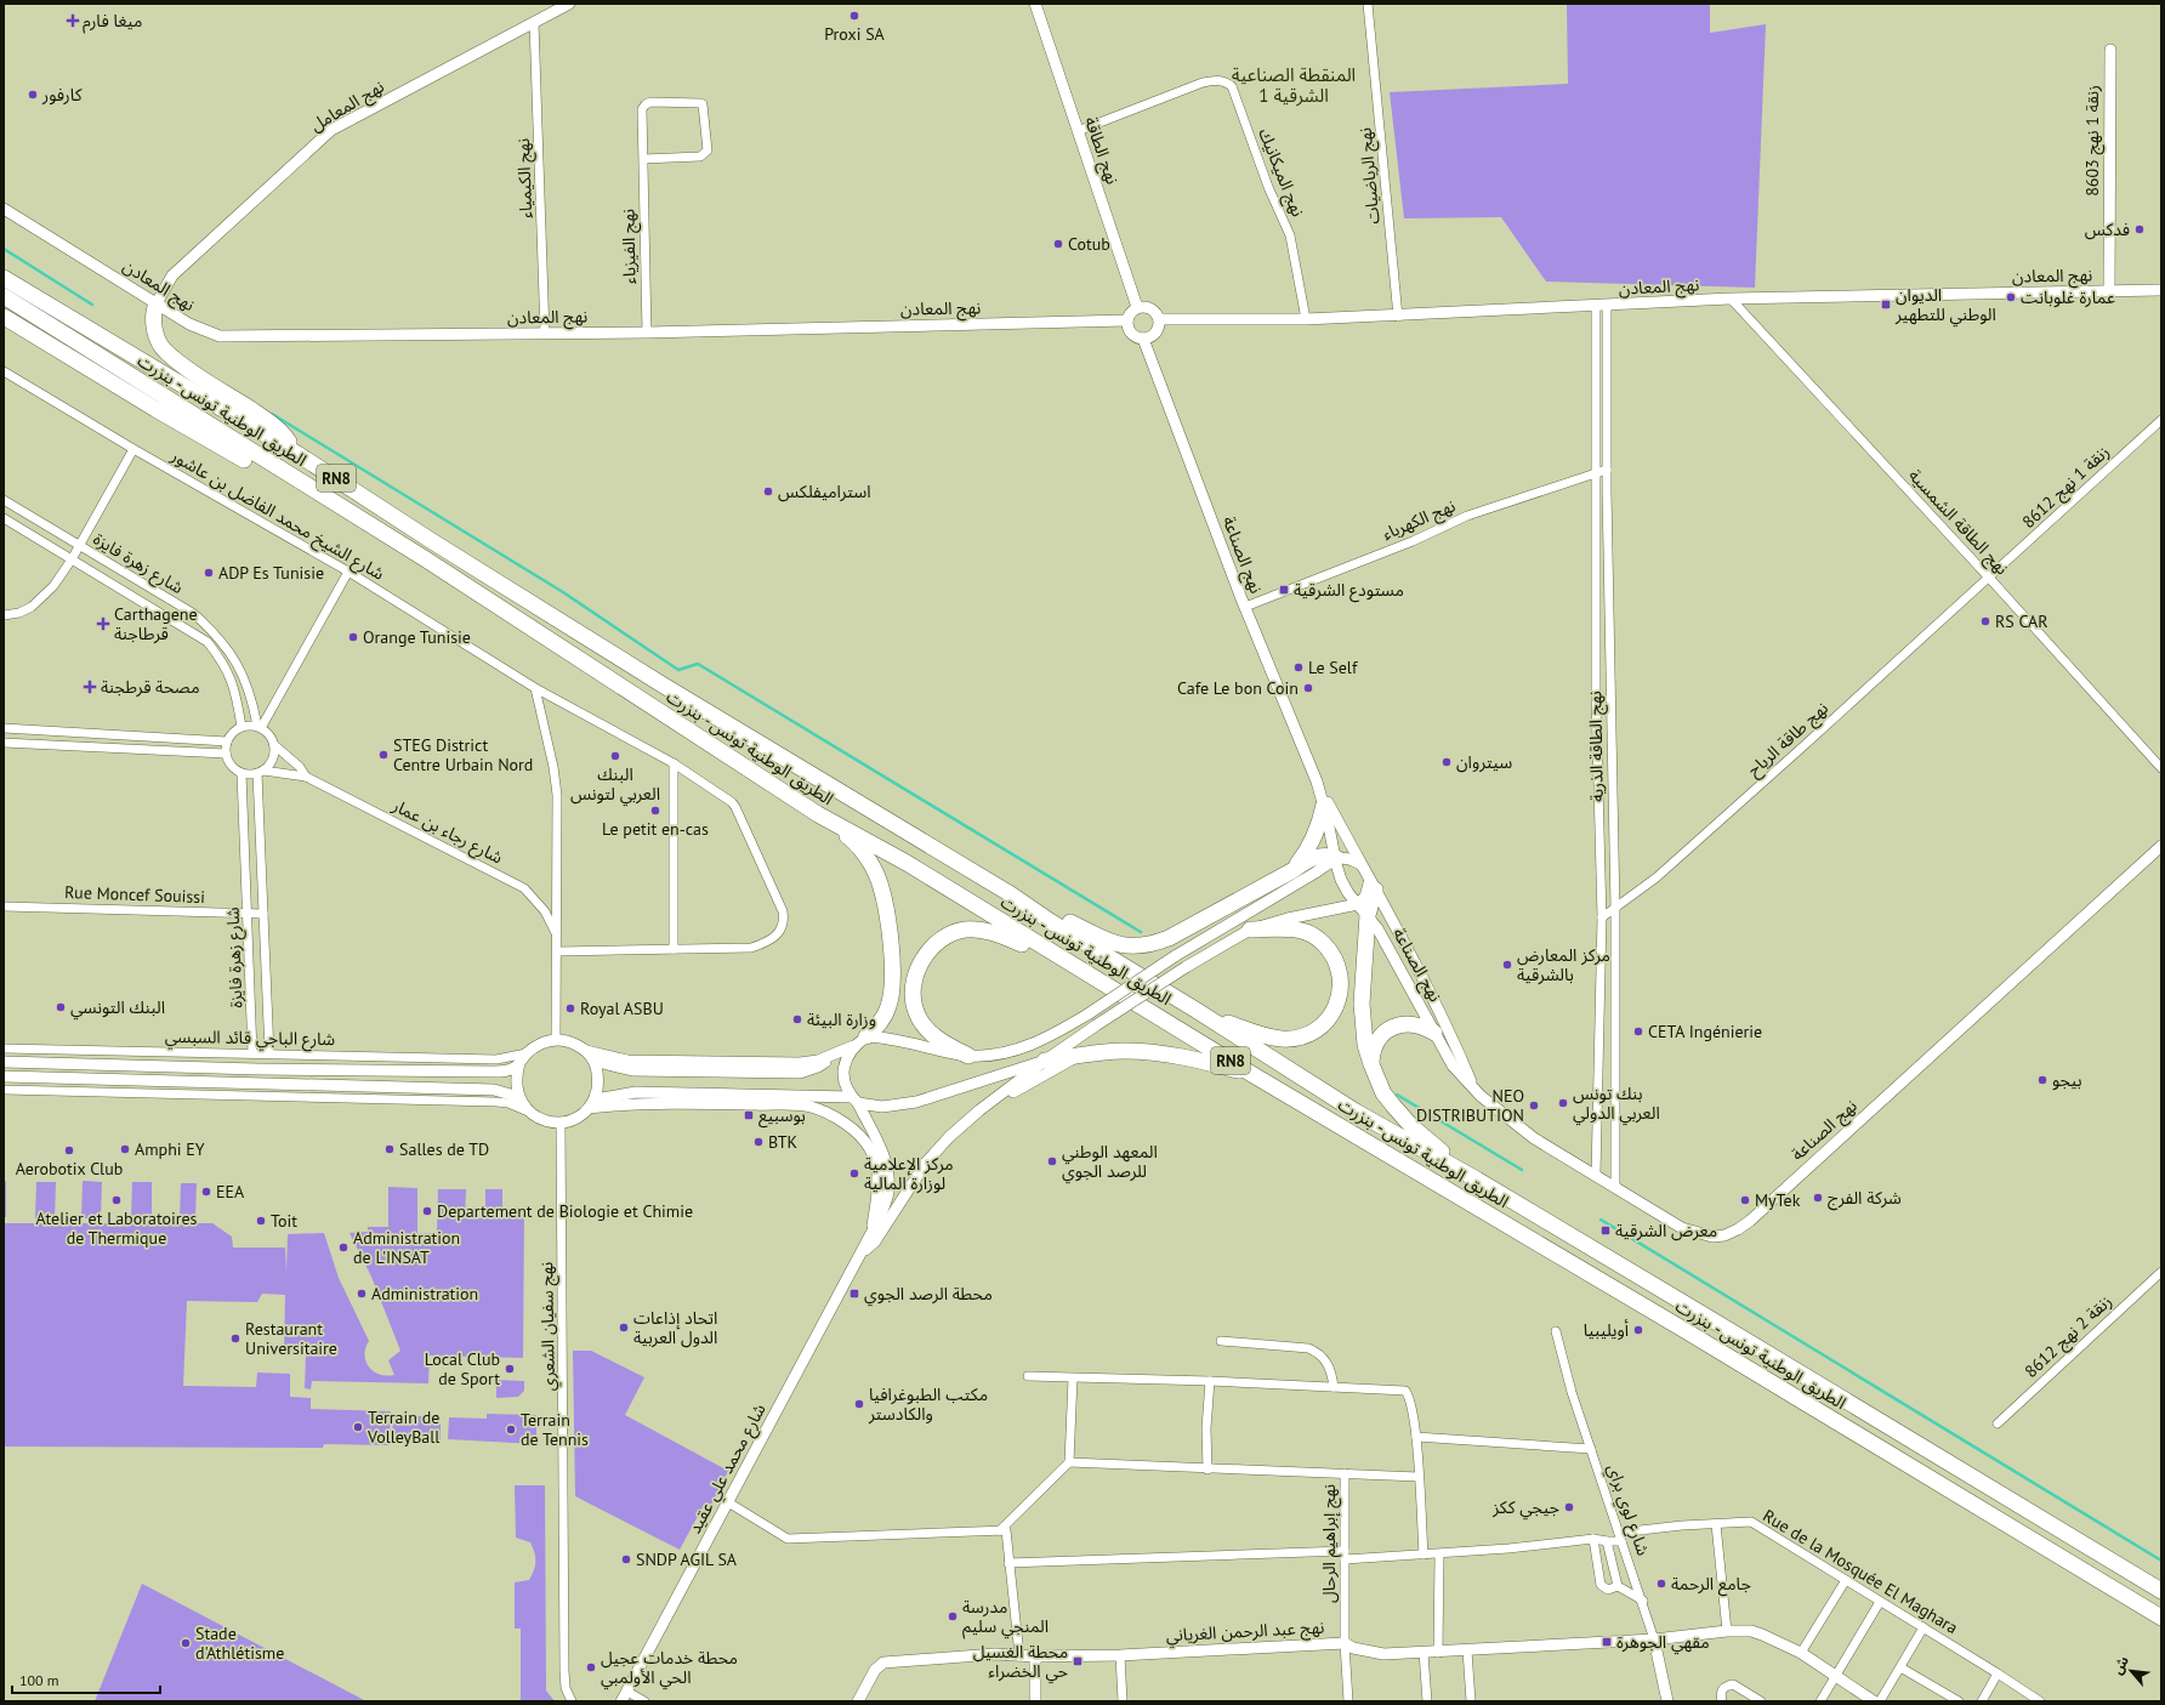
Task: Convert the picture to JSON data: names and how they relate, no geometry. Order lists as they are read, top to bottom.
{
  "streets": {
    "highway": ["الطريق الوطنية تونس - بنزرت", "RN8"],
    "street": [
      "نهج المعامل",
      "زنقة 1 نهج 8603",
      "نهج الطاقة",
      "نهج الميكانيك",
      "نهج الرياضيات",
      "نهج الكيمياء",
      "نهج الفيزياء",
      "نهج المعادن",
      "زنقة 1 نهج 8612",
      "شارع الشيخ محمد الفاضل بن عاشور",
      "نهج الكهرباء",
      "نهج الطاقة الشمسية",
      "نهج الصناعة",
      "شارع زهرة فايزة",
      "نهج طاقة الرياح",
      "نهج الطاقة الذرية",
      "شارع رجاء بن عمار",
      "Rue Moncef Souissi",
      "شارع الباجي قائد السبسي",
      "نهج سفيان الشعري",
      "زنقة 2 نهج 8612",
      "شارع محمد علي عقيد",
      "شارع لوي براي",
      "نهج إبراهيم الرحال",
      "Rue de la Mosquée El Maghara",
      "نهج عبد الرحمن الغرياني"
    ]
  },
  "crossings": [
    ["نهج المعامل", "نهج الكيمياء"],
    ["نهج المعامل", "نهج المعادن"],
    ["زنقة 1 نهج 8603", "نهج المعادن"],
    ["نهج الطاقة", "نهج الميكانيك"],
    ["نهج الطاقة", "نهج المعادن"],
    ["نهج الطاقة", "نهج الصناعة"],
    ["نهج الميكانيك", "نهج المعادن"],
    ["نهج الرياضيات", "نهج المعادن"],
    ["نهج الكيمياء", "نهج المعادن"],
    ["نهج الفيزياء", "نهج المعادن"],
    ["نهج المعادن", "نهج الطاقة الشمسية"],
    ["نهج المعادن", "نهج الصناعة"],
    ["نهج المعادن", "نهج الطاقة الذرية"],
    ["الطريق الوطنية تونس - بنزرت", "RN8"],
    ["زنقة 1 نهج 8612", "نهج الطاقة الشمسية"],
    ["زنقة 1 نهج 8612", "نهج طاقة الرياح"],
    ["نهج الكهرباء", "نهج الصناعة"],
    ["نهج الكهرباء", "نهج الطاقة الذرية"],
    ["نهج الطاقة الشمسية", "نهج طاقة الرياح"],
    ["نهج الصناعة", "نهج الطاقة الذرية"],
    ["شارع زهرة فايزة", "شارع رجاء بن عمار"],
    ["شارع زهرة فايزة", "Rue Moncef Souissi"],
    ["شارع زهرة فايزة", "شارع الباجي قائد السبسي"],
    ["نهج طاقة الرياح", "نهج الطاقة الذرية"],
    ["شارع الباجي قائد السبسي", "نهج سفيان الشعري"],
    ["شارع لوي براي", "Rue de la Mosquée El Maghara"],
    ["شارع لوي براي", "نهج عبد الرحمن الغرياني"],
    ["نهج إبراهيم الرحال", "Rue de la Mosquée El Maghara"],
    ["نهج إبراهيم الرحال", "نهج عبد الرحمن الغرياني"]
  ],
  "districts": ["المنقطة الصناعية الشرقية 1"],
  "places": {
    "other": [
      "Proxi SA",
      "كارفور",
      "فدكس",
      "Cotub",
      "عمارة غلوبانت",
      "استراميفلكس",
      "ADP Es Tunisie",
      "RS CAR",
      "Orange Tunisie",
      "Le Self",
      "Cafe Le bon Coin",
      "STEG District Centre Urbain Nord",
      "البنك العربي لتونس",
      "سيتروان",
      "Le petit en-cas",
      "مركز المعارض بالشرقية",
      "البنك التونسي",
      "Royal ASBU",
      "وزارة البيئة",
      "CETA Ingénierie",
      "بيجو",
      "بنك تونس العربي الدولي",
      "NEO DISTRIBUTION",
      "BTK",
      "Amphi EY",
      "Salles de TD",
      "Aerobotix Club",
      "المعهد الوطني للرصد الجوي",
      "مركز الإعلامية لوزارة المالية",
      "EEA",
      "شركة الفرج",
      "Atelier et Laboratoires de Thermique",
      "MyTek",
      "Departement de Biologie et Chimie",
      "Toit",
      "Administration de L'INSAT",
      "Administration",
      "اتحاد إذاعات الدول العربية",
      "أويليبيا",
      "Restaurant Universitaire",
      "Local Club de Sport",
      "مكتب الطبوغرافيا والكادستر",
      "Terrain de VolleyBall",
      "Terrain de Tennis",
      "جيجي ككز",
      "SNDP AGIL SA",
      "جامع الرحمة",
      "مدرسة المنجي سليم",
      "Stade d'Athlétisme",
      "محطة خدمات عجيل الحي الأولمبي"
    ],
    "health": ["ميغا فارم", "Carthagene قرطاجنة", "مصحة قرطجنة"],
    "transit": [
      "الديوان الوطني للتطهير",
      "مستودع الشرقية",
      "بوسبيع",
      "معرض الشرقية",
      "محطة الرصد الجوي",
      "مقهي الجوهرة",
      "محطة الغسيل حي الخضراء"
    ]
  },
  "scale_bar": "100 m",
  "north": "top left"
}
